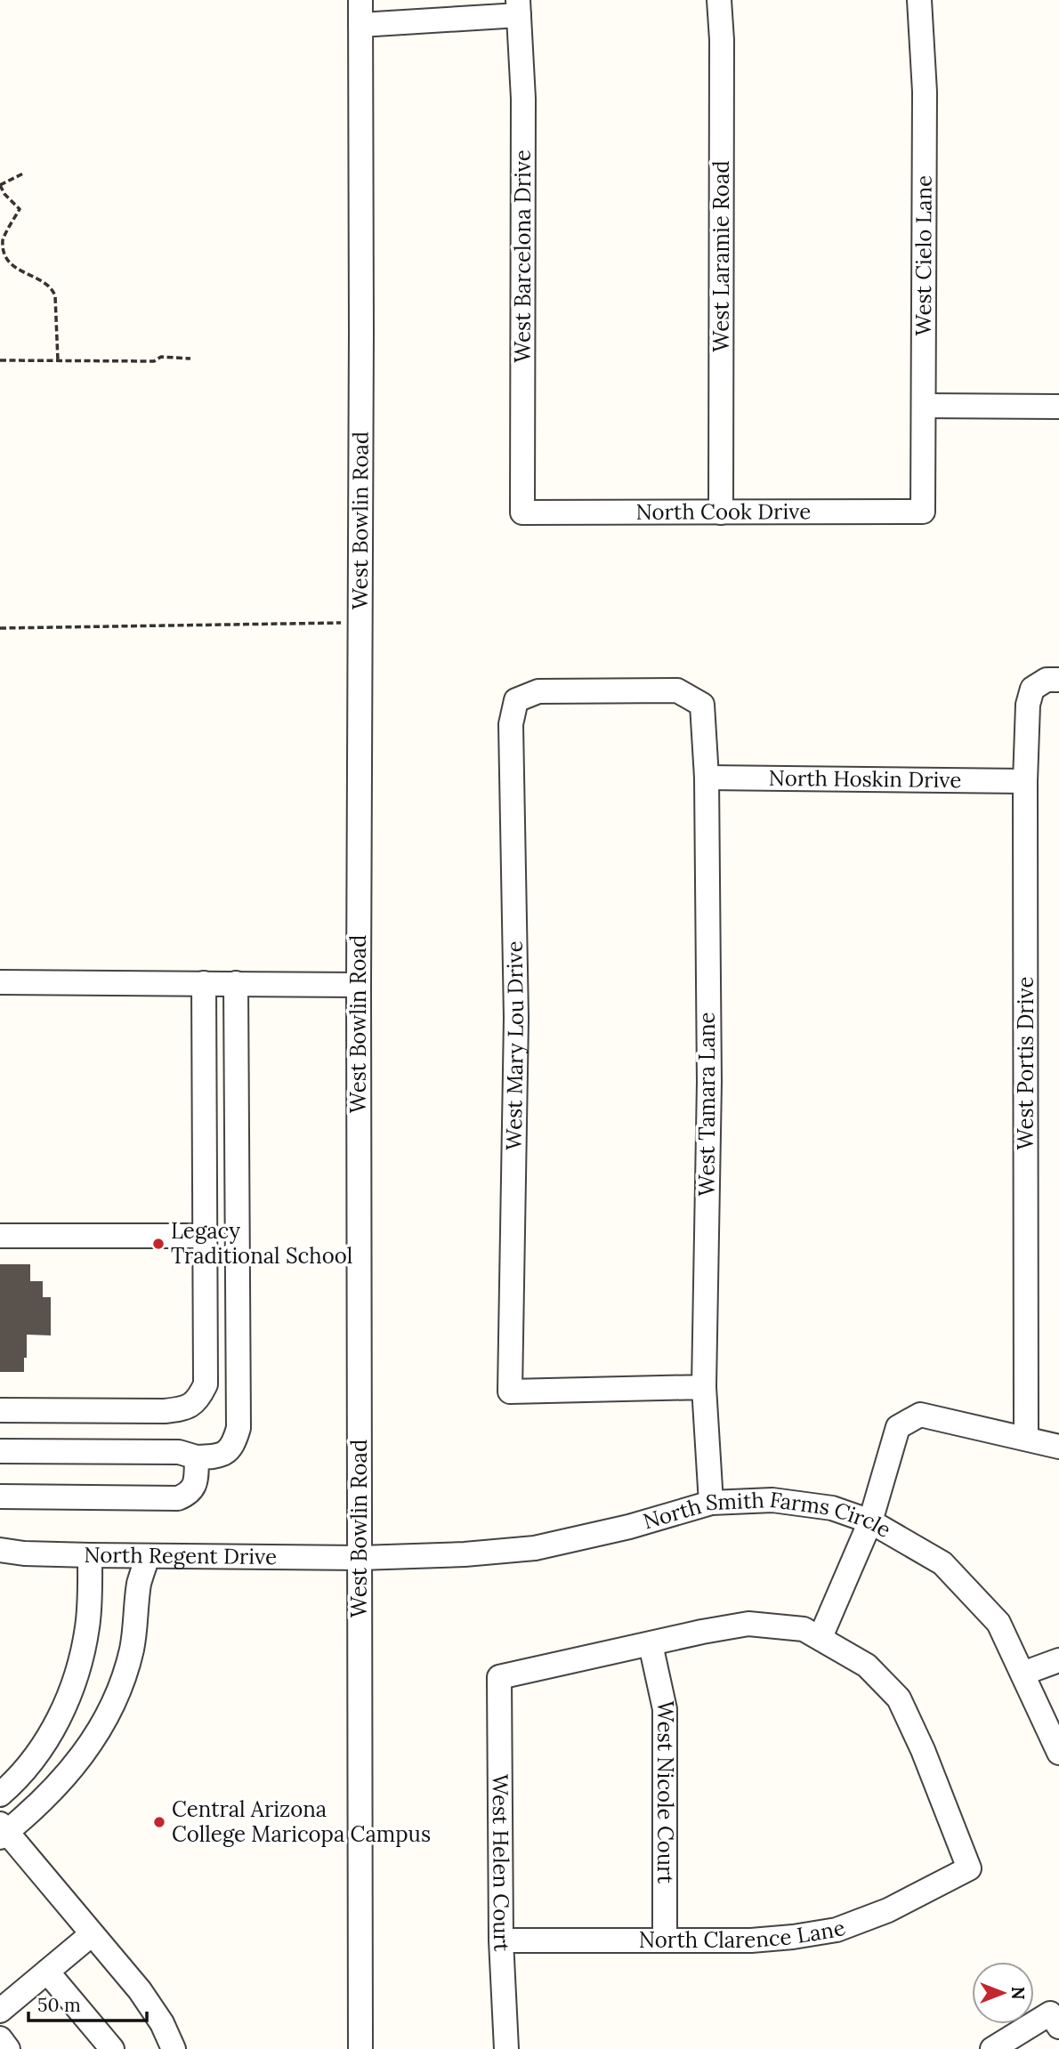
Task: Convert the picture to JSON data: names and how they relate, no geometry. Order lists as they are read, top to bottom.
{
  "streets": {
    "street": [
      "West Barcelona Drive",
      "West Laramie Road",
      "West Cielo Lane",
      "North Cook Drive",
      "West Bowlin Road",
      "North Hoskin Drive",
      "West Mary Lou Drive",
      "West Portis Drive",
      "West Tamara Lane",
      "North Smith Farms Circle",
      "North Regent Drive",
      "West Nicole Court",
      "West Helen Court",
      "North Clarence Lane"
    ]
  },
  "crossings": [
    ["West Barcelona Drive", "North Cook Drive"],
    ["West Laramie Road", "North Cook Drive"],
    ["West Cielo Lane", "North Cook Drive"],
    ["West Bowlin Road", "North Smith Farms Circle"],
    ["West Bowlin Road", "North Regent Drive"],
    ["North Hoskin Drive", "West Portis Drive"],
    ["North Hoskin Drive", "West Tamara Lane"],
    ["West Mary Lou Drive", "West Tamara Lane"],
    ["West Tamara Lane", "North Smith Farms Circle"],
    ["North Smith Farms Circle", "North Regent Drive"],
    ["West Nicole Court", "West Helen Court"],
    ["West Nicole Court", "North Clarence Lane"],
    ["West Helen Court", "North Clarence Lane"]
  ],
  "places": ["Legacy Traditional School", "Central Arizona College Maricopa Campus"],
  "scale_bar": "50 m",
  "north": "right"
}
